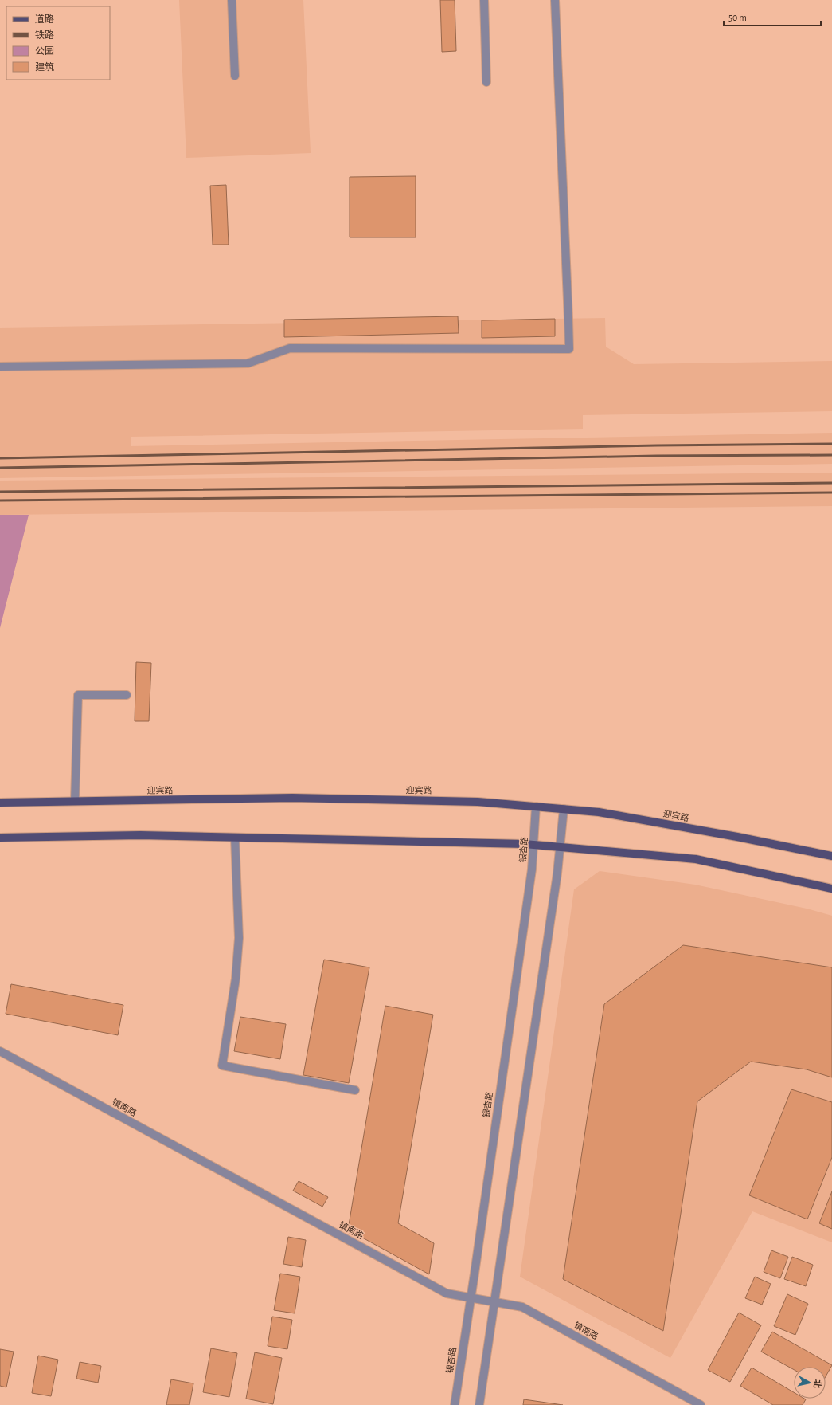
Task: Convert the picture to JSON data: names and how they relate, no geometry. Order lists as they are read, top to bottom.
{
  "streets": {
    "main road": ["迎宾路"],
    "street": ["银杏路", "镇南路"]
  },
  "crossings": [
    ["迎宾路", "银杏路"],
    ["银杏路", "镇南路"]
  ],
  "legend": [
    "道路",
    "铁路",
    "公园",
    "建筑"
  ],
  "scale_bar": "50 m",
  "north": "right"
}
